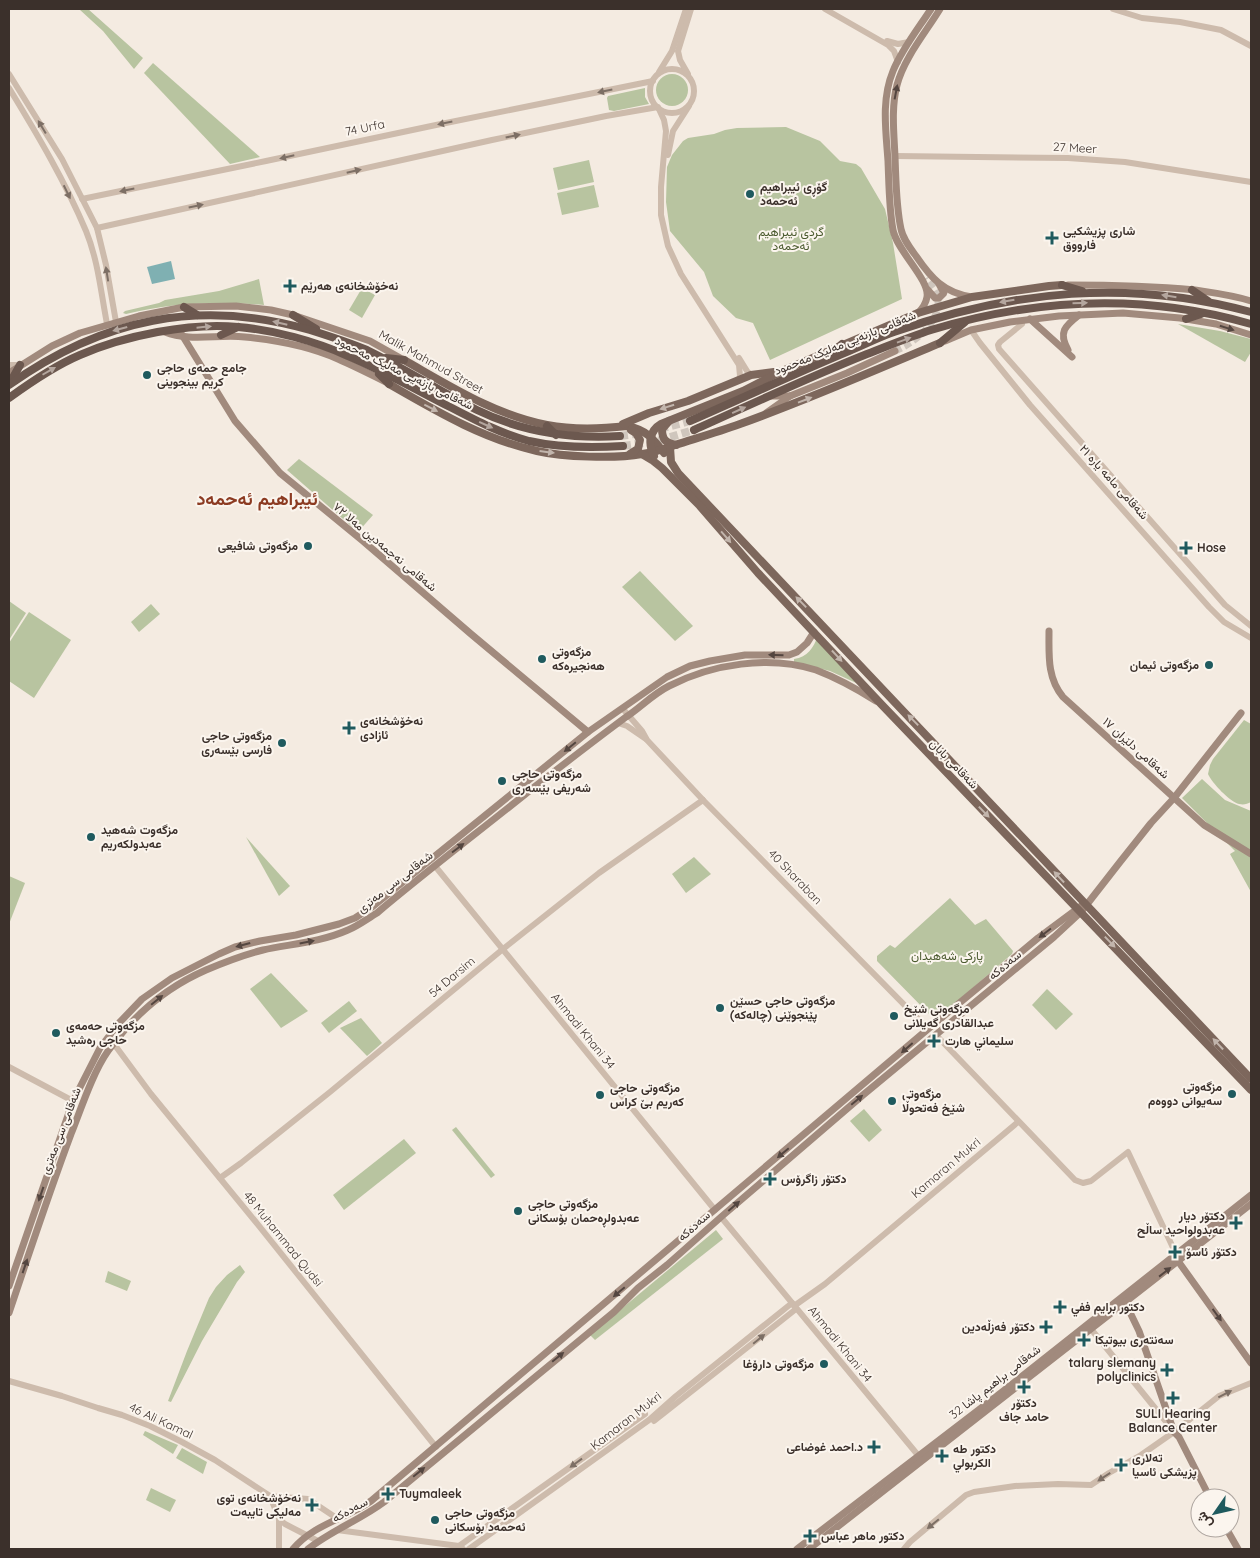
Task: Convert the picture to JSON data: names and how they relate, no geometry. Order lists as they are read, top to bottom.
{
  "streets": {
    "highway": ["شەقامی بازنەیی مەلیک مەحمود"],
    "main road": [
      "Malik Mahmud Street",
      "شەقامی نەجمەدین مەلا ٧٢",
      "شەقامی دلێران ١٧",
      "شەقامی بابان",
      "شەقامی سی مەتری",
      "سەدەکە",
      "شەقامی براهیم پاشا 32"
    ],
    "street": [
      "74 Urfa",
      "27 Meer",
      "شەقامی مامە یارە ٢١",
      "40 Sharaban",
      "54 Darsim",
      "Ahmadi Khani 34",
      "Kamaran Mukri",
      "48 Muhammad Qudsi",
      "46 Ali Kamal"
    ]
  },
  "crossings": [
    ["شەقامی بازنەیی مەلیک مەحمود", "شەقامی نەجمەدین مەلا ٧٢"],
    ["شەقامی نەجمەدین مەلا ٧٢", "شەقامی سی مەتری"],
    ["شەقامی بابان", "شەقامی سی مەتری"],
    ["شەقامی بابان", "سەدەکە"],
    ["40 Sharaban", "شەقامی سی مەتری"],
    ["40 Sharaban", "سەدەکە"],
    ["40 Sharaban", "54 Darsim"],
    ["شەقامی سی مەتری", "Ahmadi Khani 34"],
    ["شەقامی سی مەتری", "48 Muhammad Qudsi"],
    ["سەدەکە", "Ahmadi Khani 34"],
    ["سەدەکە", "Kamaran Mukri"],
    ["سەدەکە", "48 Muhammad Qudsi"],
    ["54 Darsim", "Ahmadi Khani 34"],
    ["54 Darsim", "48 Muhammad Qudsi"],
    ["Ahmadi Khani 34", "Kamaran Mukri"],
    ["Ahmadi Khani 34", "شەقامی براهیم پاشا 32"]
  ],
  "districts": ["ئیبراهیم ئەحمەد"],
  "parks": ["گردی ئیبراھیم ئەحمەد", "پارکی شەهیدان"],
  "places": {
    "other": [
      "گۆڕی ئیبراھیم ئەحمەد",
      "جامع حمەی حاجی کریم بینجوینی",
      "مزگەوتی شافیعی",
      "مزگەوتی ھەنجیرەکە",
      "مزگەوتی ئیمان",
      "مزگەوتی حاجی فارسی بێسەری",
      "مزگەوتی حاجی شەریفی بێسەری",
      "مزگەوت شەهید عەبدولکەریم",
      "مزگەوتی حاجی حسێن پێنجوێنی (چالەکە)",
      "مزگەوتی شێخ عبدالقادری گەیلانی",
      "مزگەوتی حەمەی حاجی رەشید",
      "مزگەوتی سەیوانی دووەم",
      "مزگەوتی حاجی کەریم بێ کراس",
      "مزگەوتی شێخ فەتحوڵا",
      "مزگەوتی حاجی عەبدولڕەحمان بۆسکانی",
      "مزگەوتی دارۆغا",
      "مزگەوتی حاجی ئەحمەد بۆسکانی"
    ],
    "health": [
      "شاری پزیشکیی فارووق",
      "نەخۆشخانەی هەرێم",
      "Hose",
      "نەخۆشخانەی ئازادی",
      "سليماني هارت",
      "دکتۆر زاگرۆس",
      "دکتۆر دیار عەبدولواحید ساڵح",
      "دکتۆر ئاسۆ",
      "دكتور برايم ففي",
      "دکتۆر فەزڵەدین",
      "سەنتەری بیوتیکا",
      "talary slemany polyclinics",
      "دکتۆر حامد جاف",
      "SULI Hearing Balance Center",
      "د.احمد غوضاعی",
      "دكتور طه الكربولي",
      "تەلاری پزیشکی ئاسیا",
      "Tuymaleek",
      "نەخۆشخانەی توی مەلیكی تایبەت",
      "دكتور ماهر عباس"
    ]
  },
  "north": "bottom left"
}
